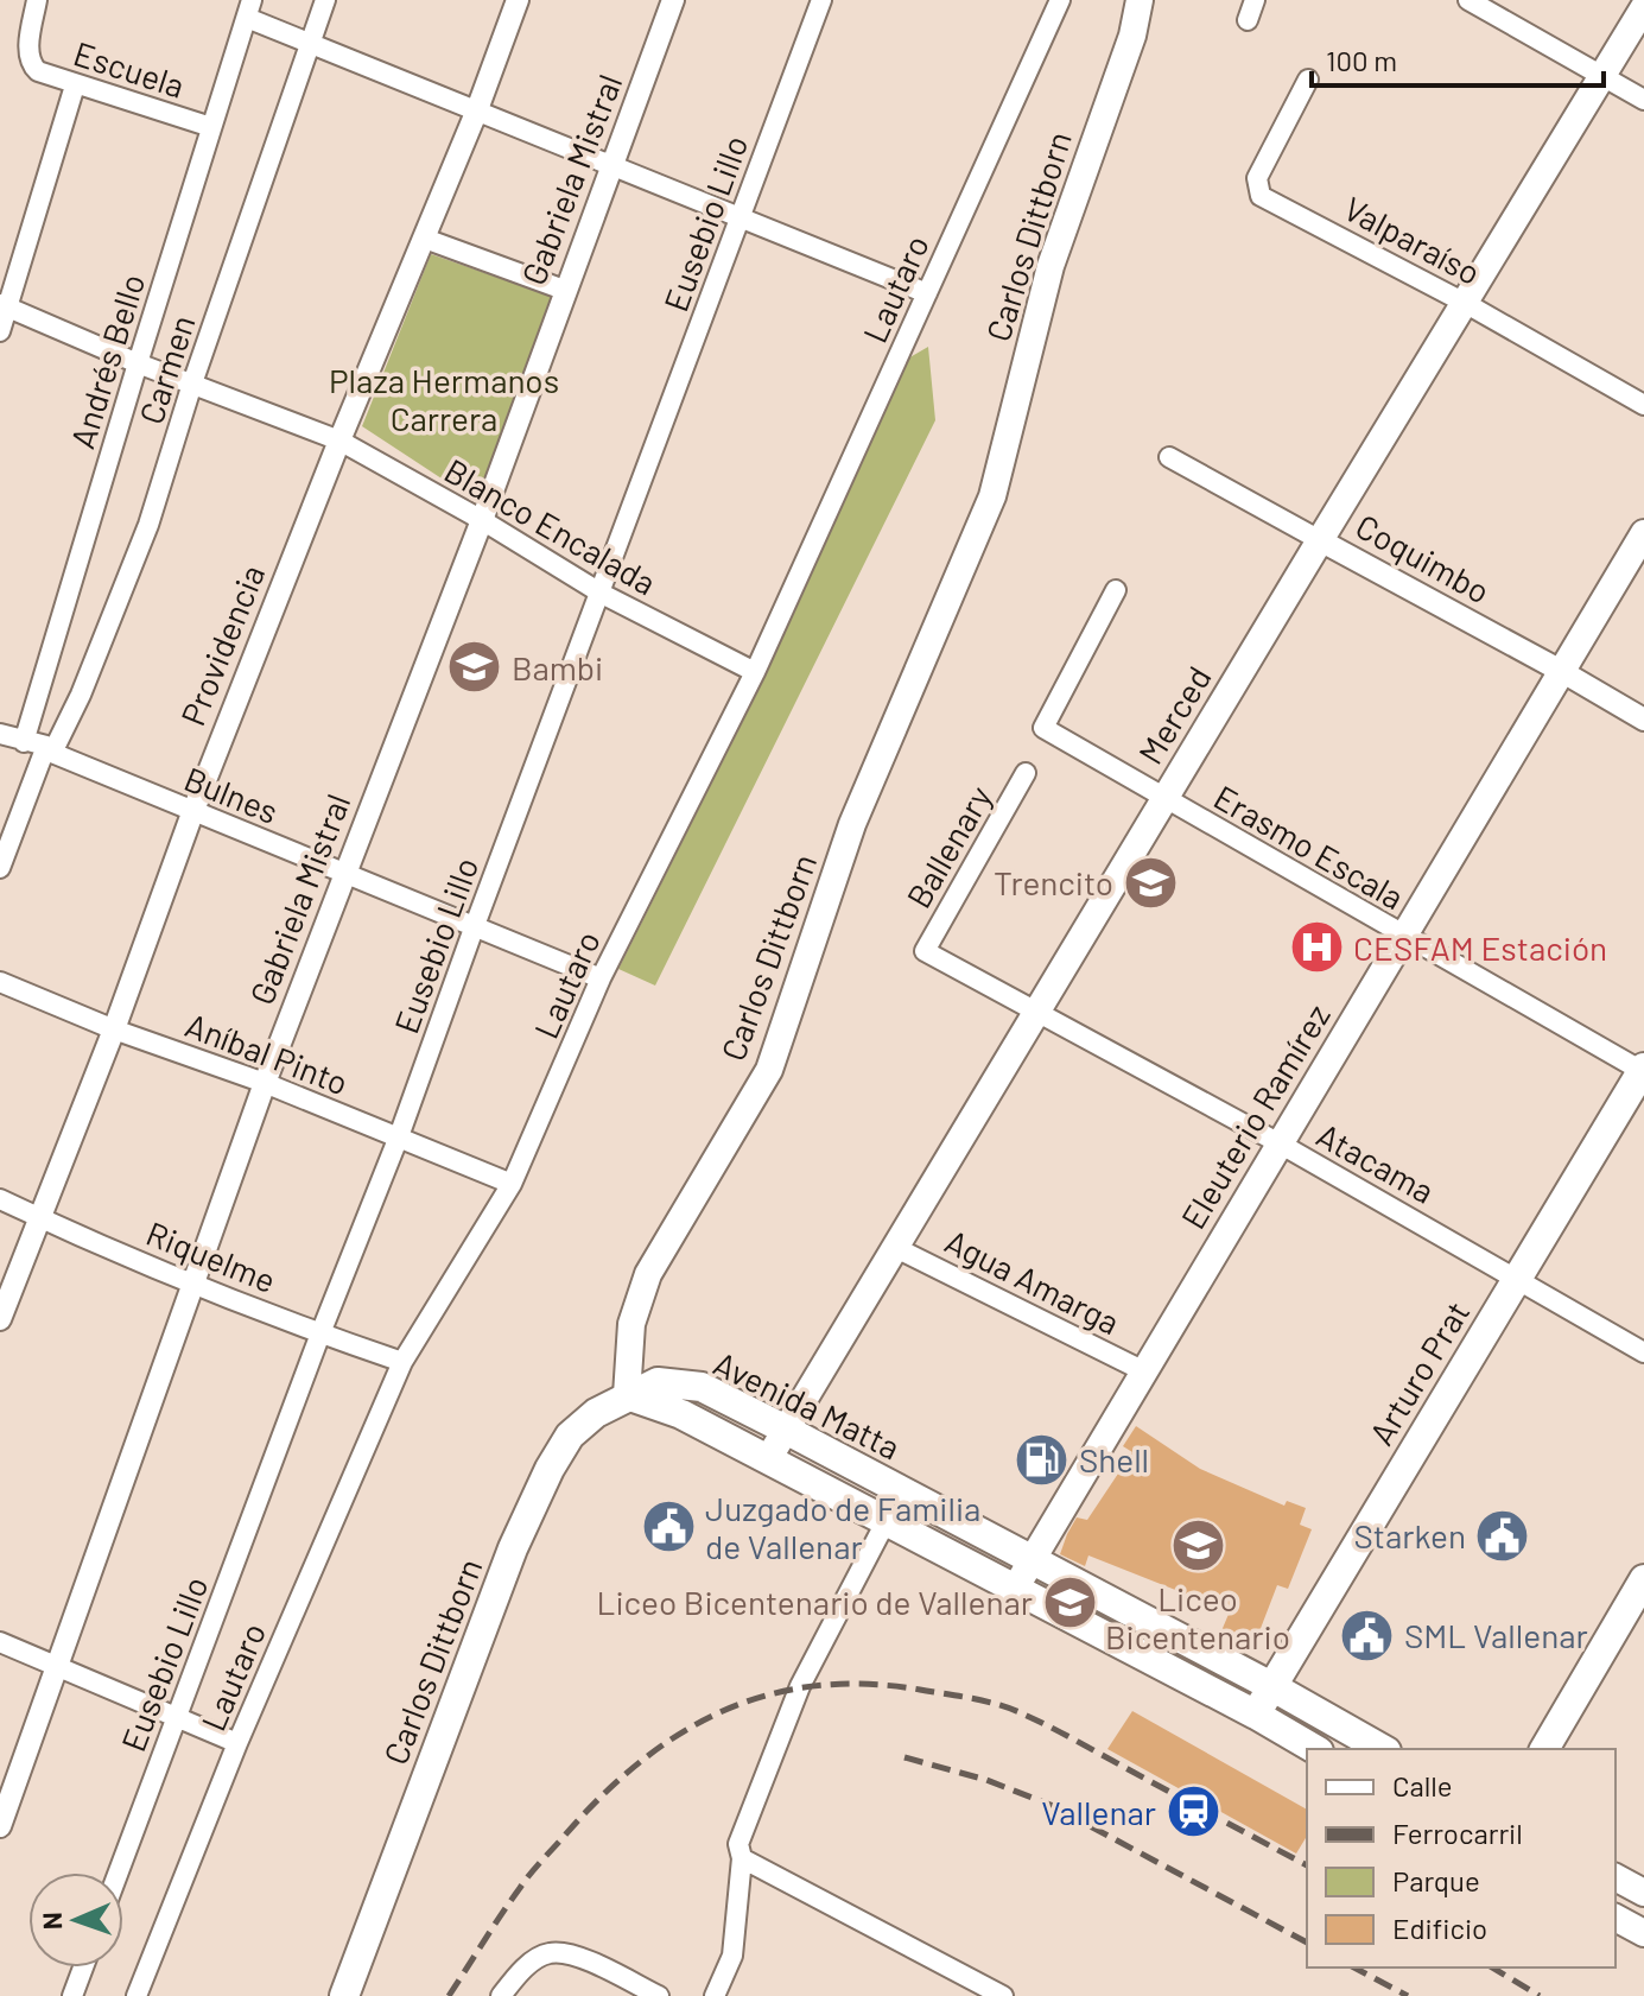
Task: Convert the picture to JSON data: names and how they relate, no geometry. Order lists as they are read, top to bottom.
{
  "streets": {
    "main road": [
      "Carlos Dittborn",
      "Merced",
      "Eleuterio Ramírez",
      "Arturo Prat",
      "Avenida Matta"
    ],
    "street": [
      "Escuela",
      "Gabriela Mistral",
      "Eusebio Lillo",
      "Valparaíso",
      "Lautaro",
      "Andrés Bello",
      "Carmen",
      "Blanco Encalada",
      "Coquimbo",
      "Providencia",
      "Bulnes",
      "Ballenary",
      "Erasmo Escala",
      "Aníbal Pinto",
      "Atacama",
      "Riquelme",
      "Agua Amarga"
    ]
  },
  "crossings": [
    ["Escuela", "Andrés Bello"],
    ["Gabriela Mistral", "Blanco Encalada"],
    ["Gabriela Mistral", "Bulnes"],
    ["Gabriela Mistral", "Aníbal Pinto"],
    ["Gabriela Mistral", "Riquelme"],
    ["Eusebio Lillo", "Blanco Encalada"],
    ["Eusebio Lillo", "Bulnes"],
    ["Eusebio Lillo", "Aníbal Pinto"],
    ["Eusebio Lillo", "Riquelme"],
    ["Carlos Dittborn", "Avenida Matta"],
    ["Valparaíso", "Merced"],
    ["Lautaro", "Blanco Encalada"],
    ["Lautaro", "Bulnes"],
    ["Lautaro", "Aníbal Pinto"],
    ["Lautaro", "Riquelme"],
    ["Andrés Bello", "Blanco Encalada"],
    ["Andrés Bello", "Bulnes"],
    ["Carmen", "Blanco Encalada"],
    ["Carmen", "Bulnes"],
    ["Blanco Encalada", "Providencia"],
    ["Coquimbo", "Merced"],
    ["Coquimbo", "Eleuterio Ramírez"],
    ["Providencia", "Bulnes"],
    ["Providencia", "Aníbal Pinto"],
    ["Providencia", "Riquelme"],
    ["Merced", "Erasmo Escala"],
    ["Merced", "Atacama"],
    ["Merced", "Agua Amarga"],
    ["Merced", "Avenida Matta"],
    ["Ballenary", "Atacama"],
    ["Erasmo Escala", "Eleuterio Ramírez"],
    ["Erasmo Escala", "Arturo Prat"],
    ["Eleuterio Ramírez", "Atacama"],
    ["Eleuterio Ramírez", "Agua Amarga"],
    ["Eleuterio Ramírez", "Avenida Matta"],
    ["Atacama", "Arturo Prat"],
    ["Arturo Prat", "Avenida Matta"]
  ],
  "parks": ["Plaza Hermanos Carrera"],
  "places": {
    "school or university": [
      "Bambi",
      "Trencito",
      "Liceo Bicentenario",
      "Liceo Bicentenario de Vallenar"
    ],
    "hospital": ["CESFAM Estación"],
    "fuel station": ["Shell"],
    "public building": ["Juzgado de Familia de Vallenar", "Starken", "SML Vallenar"],
    "station": ["Vallenar"]
  },
  "legend": [
    "Calle",
    "Ferrocarril",
    "Parque",
    "Edificio"
  ],
  "scale_bar": "100 m",
  "north": "left"
}
